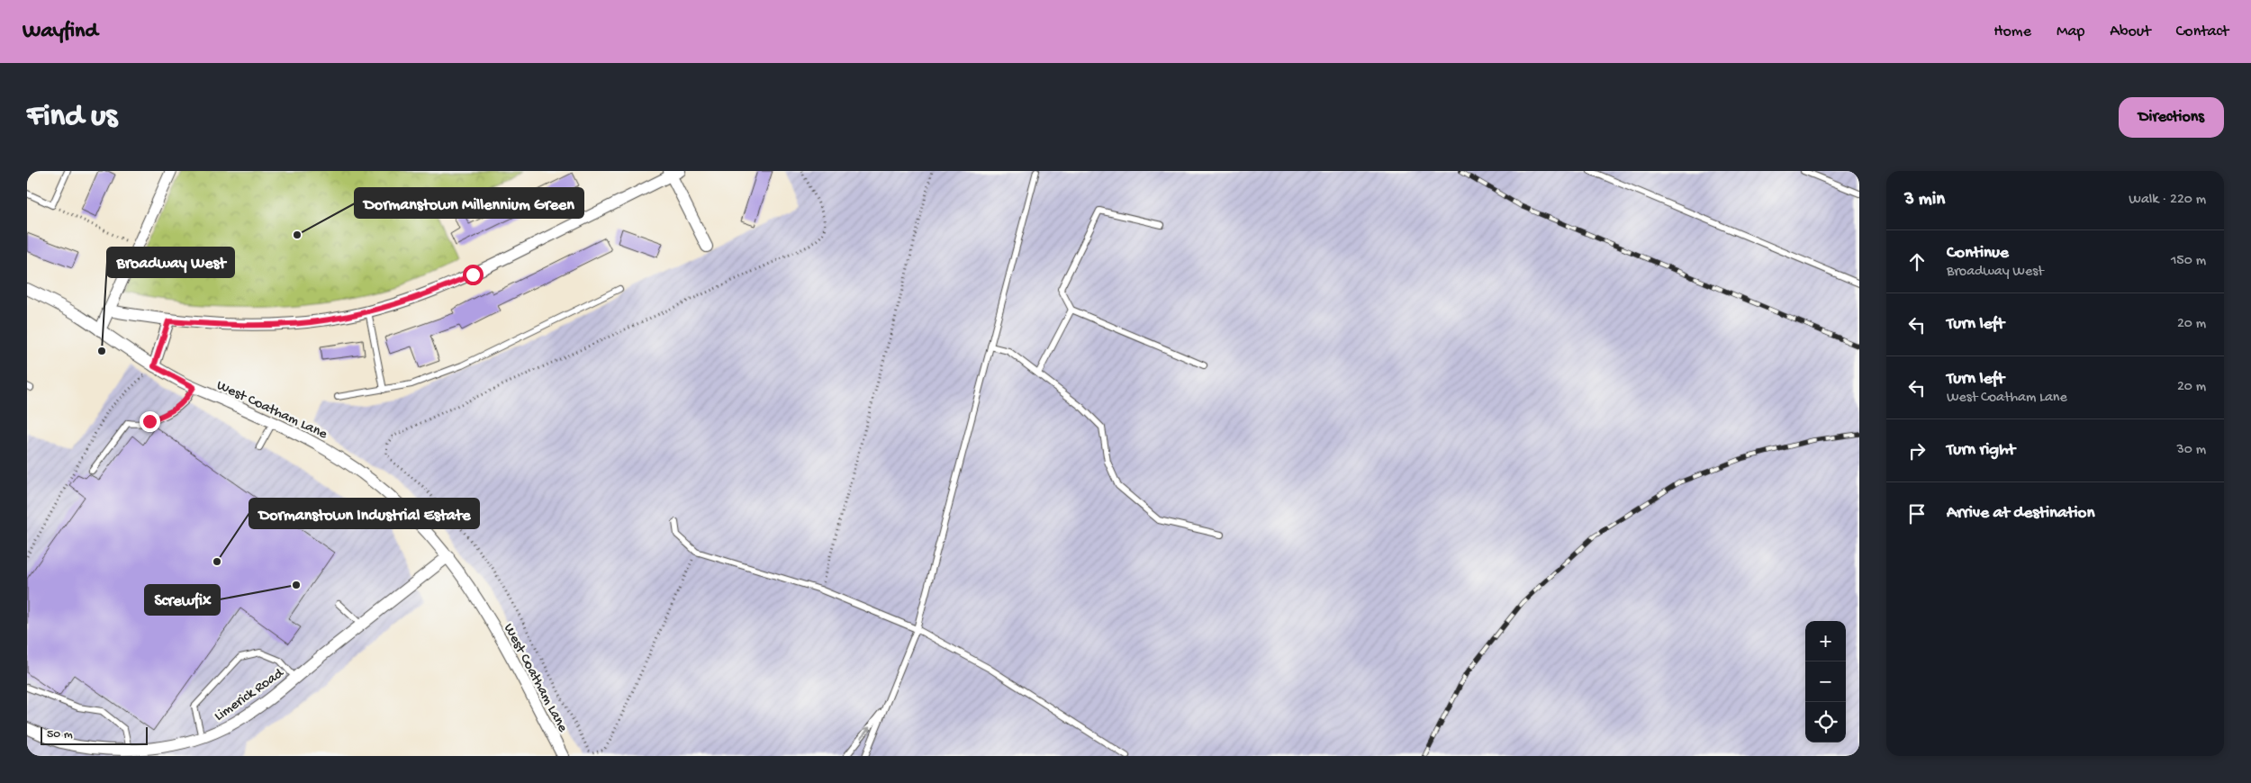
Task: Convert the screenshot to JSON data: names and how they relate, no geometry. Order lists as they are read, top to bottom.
{
  "streets": {
    "street": ["West Coatham Lane", "Limerick Road"]
  },
  "crossings": [
    ["West Coatham Lane", "Limerick Road"]
  ],
  "places": [
    "Dormanstown Millennium Green",
    "Broadway West",
    "Dormanstown Industrial Estate",
    "Screwfix"
  ],
  "scale_bar": "50 m",
  "page": {
    "header": "Wayfind",
    "nav": [
      "Home",
      "Map",
      "About",
      "Contact"
    ],
    "buttons": "Directions",
    "title": "Find us",
    "heading": ["3 min", "Walk · 220 m"],
    "list": [
      ["Continue", "Broadway West", "150 m"],
      ["Turn left", "20 m"],
      ["Turn left", "West Coatham Lane", "20 m"],
      ["Turn right", "30 m"],
      "Arrive at destination"
    ],
    "map_buttons": ["+", "−"],
    "scale": "50 m"
  }
}
